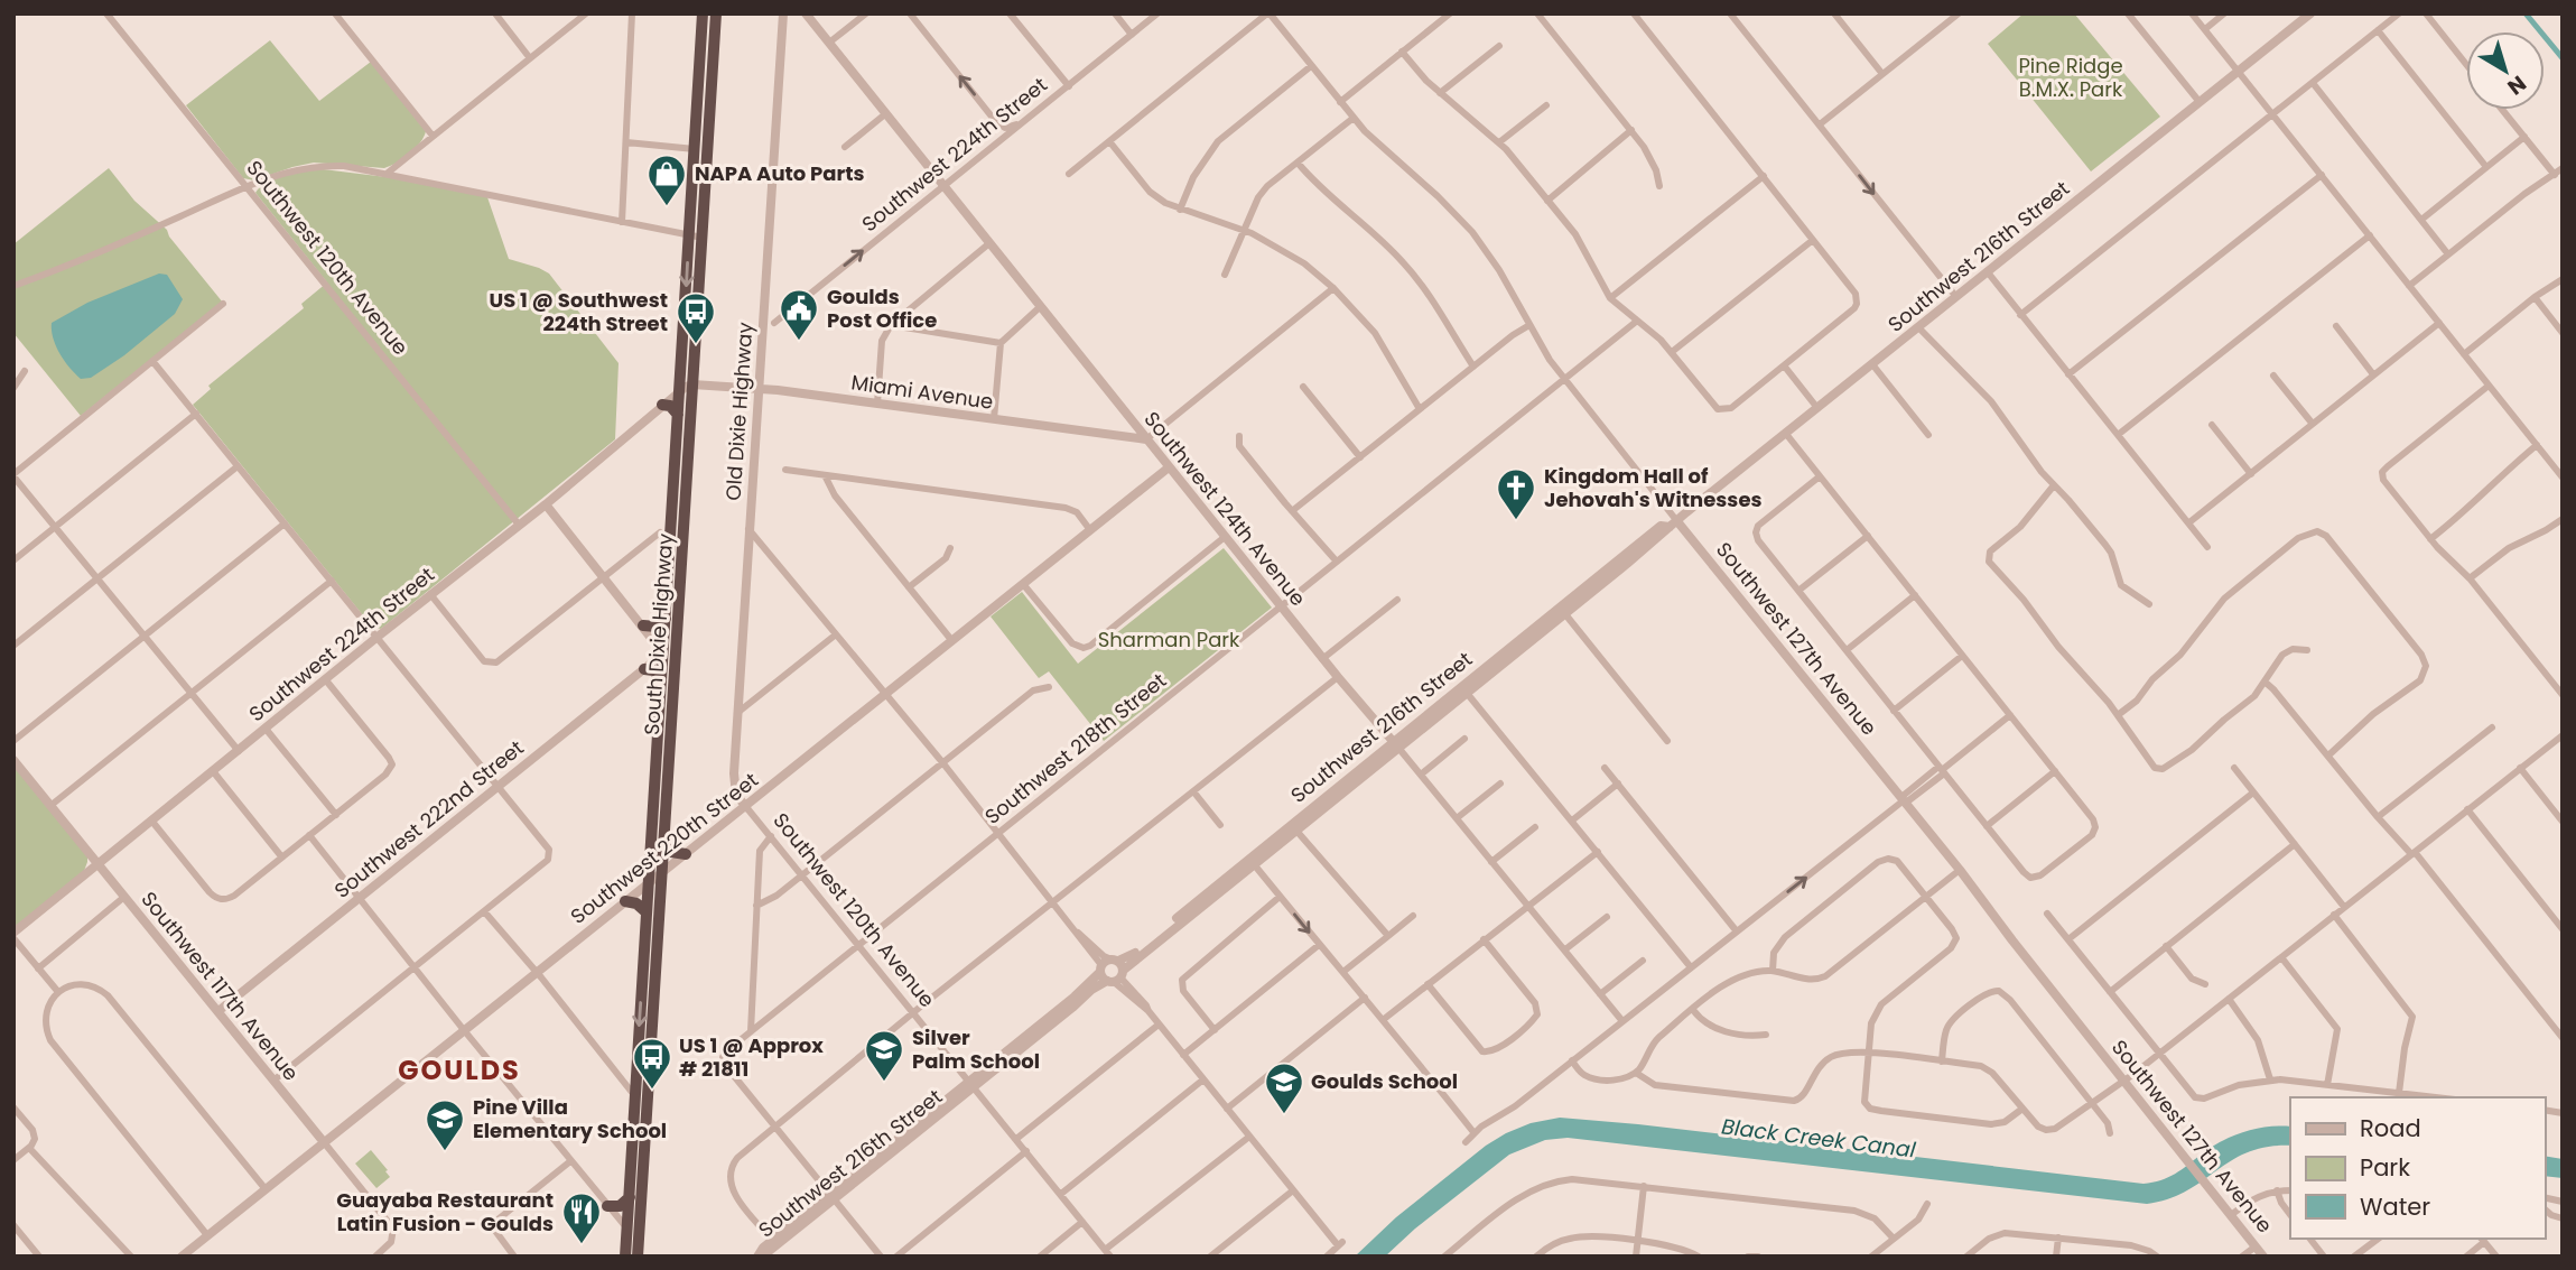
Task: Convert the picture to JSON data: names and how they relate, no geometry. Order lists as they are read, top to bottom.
{
  "streets": {
    "highway": ["South Dixie Highway"],
    "street": [
      "Southwest 224th Street",
      "Southwest 216th Street",
      "Southwest 120th Avenue",
      "Miami Avenue",
      "Old Dixie Highway",
      "Southwest 124th Avenue",
      "Southwest 127th Avenue",
      "Southwest 218th Street",
      "Southwest 222nd Street",
      "Southwest 220th Street",
      "Southwest 117th Avenue"
    ]
  },
  "crossings": [
    ["Southwest 224th Street", "Southwest 120th Avenue"],
    ["Southwest 224th Street", "Miami Avenue"],
    ["Southwest 224th Street", "Old Dixie Highway"],
    ["Southwest 224th Street", "Southwest 124th Avenue"],
    ["Southwest 224th Street", "South Dixie Highway"],
    ["Southwest 224th Street", "Southwest 117th Avenue"],
    ["Southwest 216th Street", "Southwest 120th Avenue"],
    ["Southwest 216th Street", "Southwest 124th Avenue"],
    ["Southwest 216th Street", "Southwest 127th Avenue"],
    ["Southwest 120th Avenue", "Old Dixie Highway"],
    ["Southwest 120th Avenue", "Southwest 218th Street"],
    ["Southwest 120th Avenue", "Southwest 220th Street"],
    ["Miami Avenue", "Old Dixie Highway"],
    ["Miami Avenue", "Southwest 124th Avenue"],
    ["Miami Avenue", "South Dixie Highway"],
    ["Old Dixie Highway", "Southwest 220th Street"],
    ["Southwest 124th Avenue", "Southwest 218th Street"],
    ["Southwest 124th Avenue", "Southwest 220th Street"],
    ["South Dixie Highway", "Southwest 222nd Street"],
    ["South Dixie Highway", "Southwest 220th Street"],
    ["Southwest 127th Avenue", "Southwest 218th Street"],
    ["Southwest 222nd Street", "Southwest 117th Avenue"],
    ["Southwest 220th Street", "Southwest 117th Avenue"]
  ],
  "districts": ["GOULDS"],
  "water": ["Black Creek Canal"],
  "parks": ["Pine Ridge B.M.X. Park", "Sharman Park"],
  "places": {
    "shop": ["NAPA Auto Parts"],
    "public building": ["Goulds Post Office"],
    "bus stop": ["US 1 @ Southwest 224th Street", "US 1 @ Approx # 21811"],
    "church": ["Kingdom Hall of Jehovah's Witnesses"],
    "school or university": ["Silver Palm School", "Goulds School", "Pine Villa Elementary School"],
    "restaurant": ["Guayaba Restaurant Latin Fusion - Goulds"]
  },
  "legend": ["Road", "Park", "Water"],
  "north": "bottom right"
}
